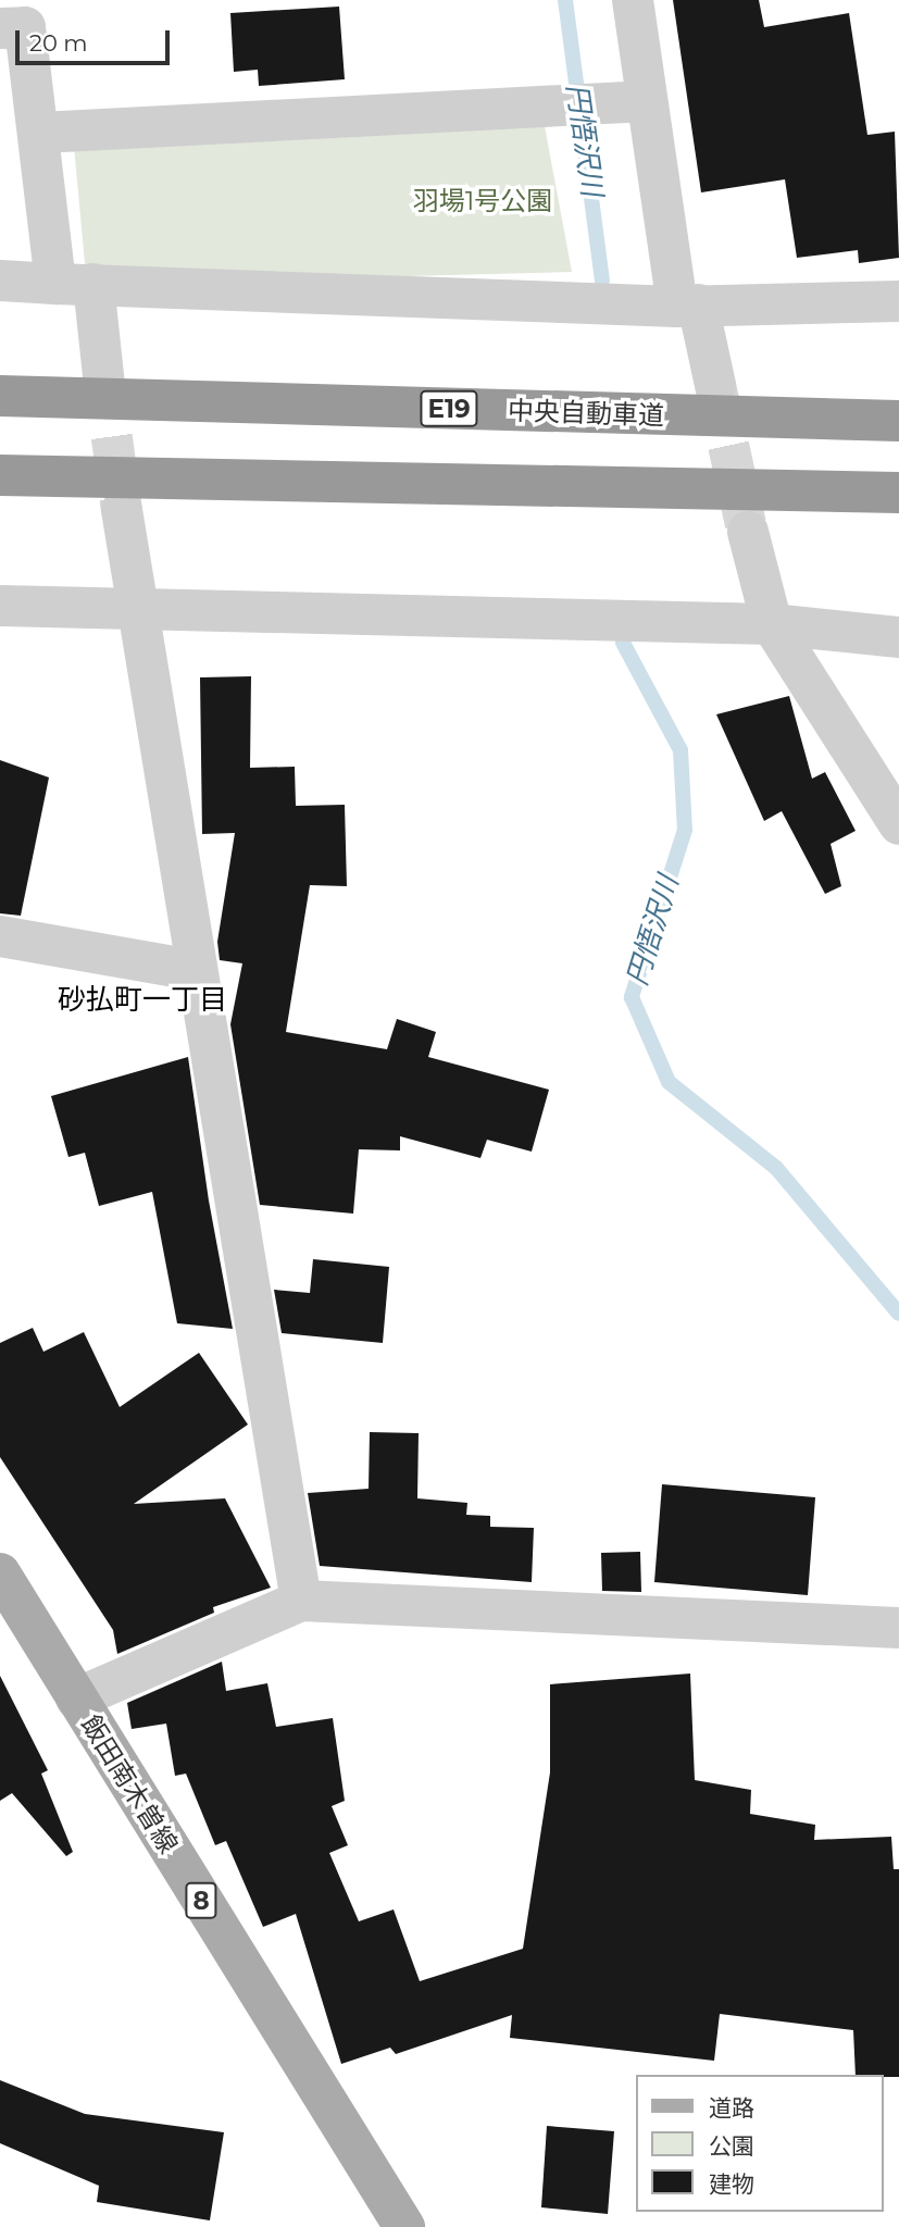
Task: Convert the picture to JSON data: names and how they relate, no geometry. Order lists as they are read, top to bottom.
{
  "streets": {
    "highway": ["E19", "中央自動車道"],
    "main road": ["飯田南木曽線", "8"]
  },
  "districts": ["砂払町一丁目"],
  "water": ["円悟沢川"],
  "parks": ["羽場1号公園"],
  "legend": ["道路", "公園", "建物"],
  "scale_bar": "20 m"
}
